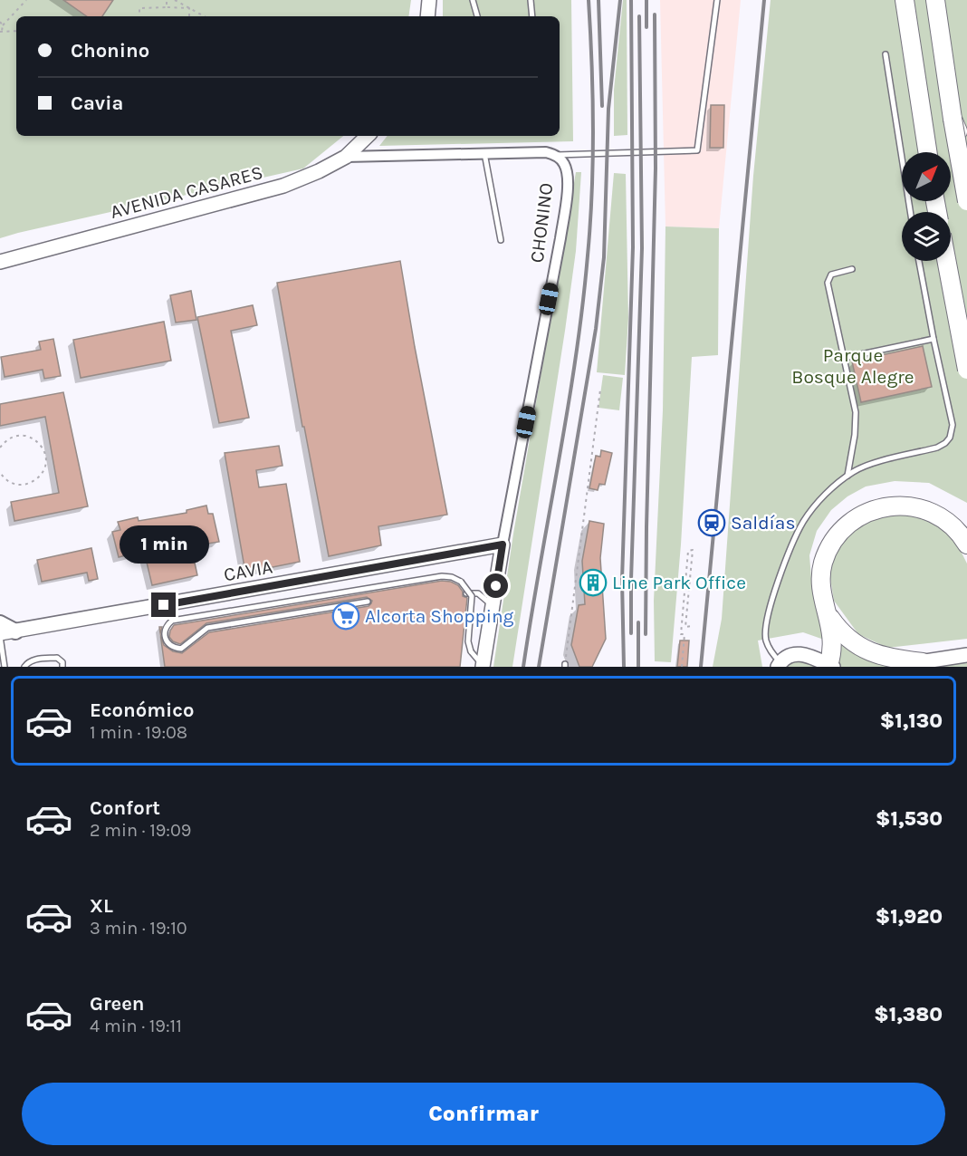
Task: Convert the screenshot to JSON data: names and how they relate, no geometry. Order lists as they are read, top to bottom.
{
  "streets": {
    "street": ["AVENIDA CASARES", "CHONINO", "CAVIA"]
  },
  "crossings": [
    ["CHONINO", "CAVIA"]
  ],
  "parks": ["Parque Bosque Alegre"],
  "places": {
    "station": ["Saldías"],
    "building": ["Line Park Office"],
    "supermarket": ["Alcorta Shopping"]
  },
  "north": "top right",
  "page": {
    "banner": ["Chonino", "Cavia"],
    "bubble": "1 min",
    "list": [
      {
        "name": "Económico",
        "note": "1 min · 19:08",
        "value": "$1,130"
      },
      {
        "name": "Confort",
        "note": "2 min · 19:09",
        "value": "$1,530"
      },
      {
        "name": "XL",
        "note": "3 min · 19:10",
        "value": "$1,920"
      },
      {
        "name": "Green",
        "note": "4 min · 19:11",
        "value": "$1,380"
      }
    ],
    "buttons": "Confirmar"
  }
}
